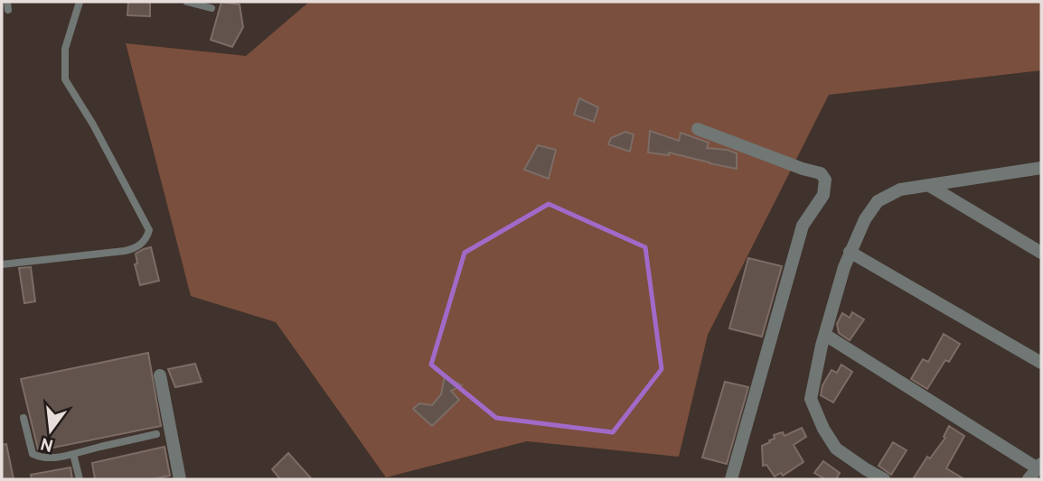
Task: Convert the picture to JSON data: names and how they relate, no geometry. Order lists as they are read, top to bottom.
{
  "north": "bottom"
}
